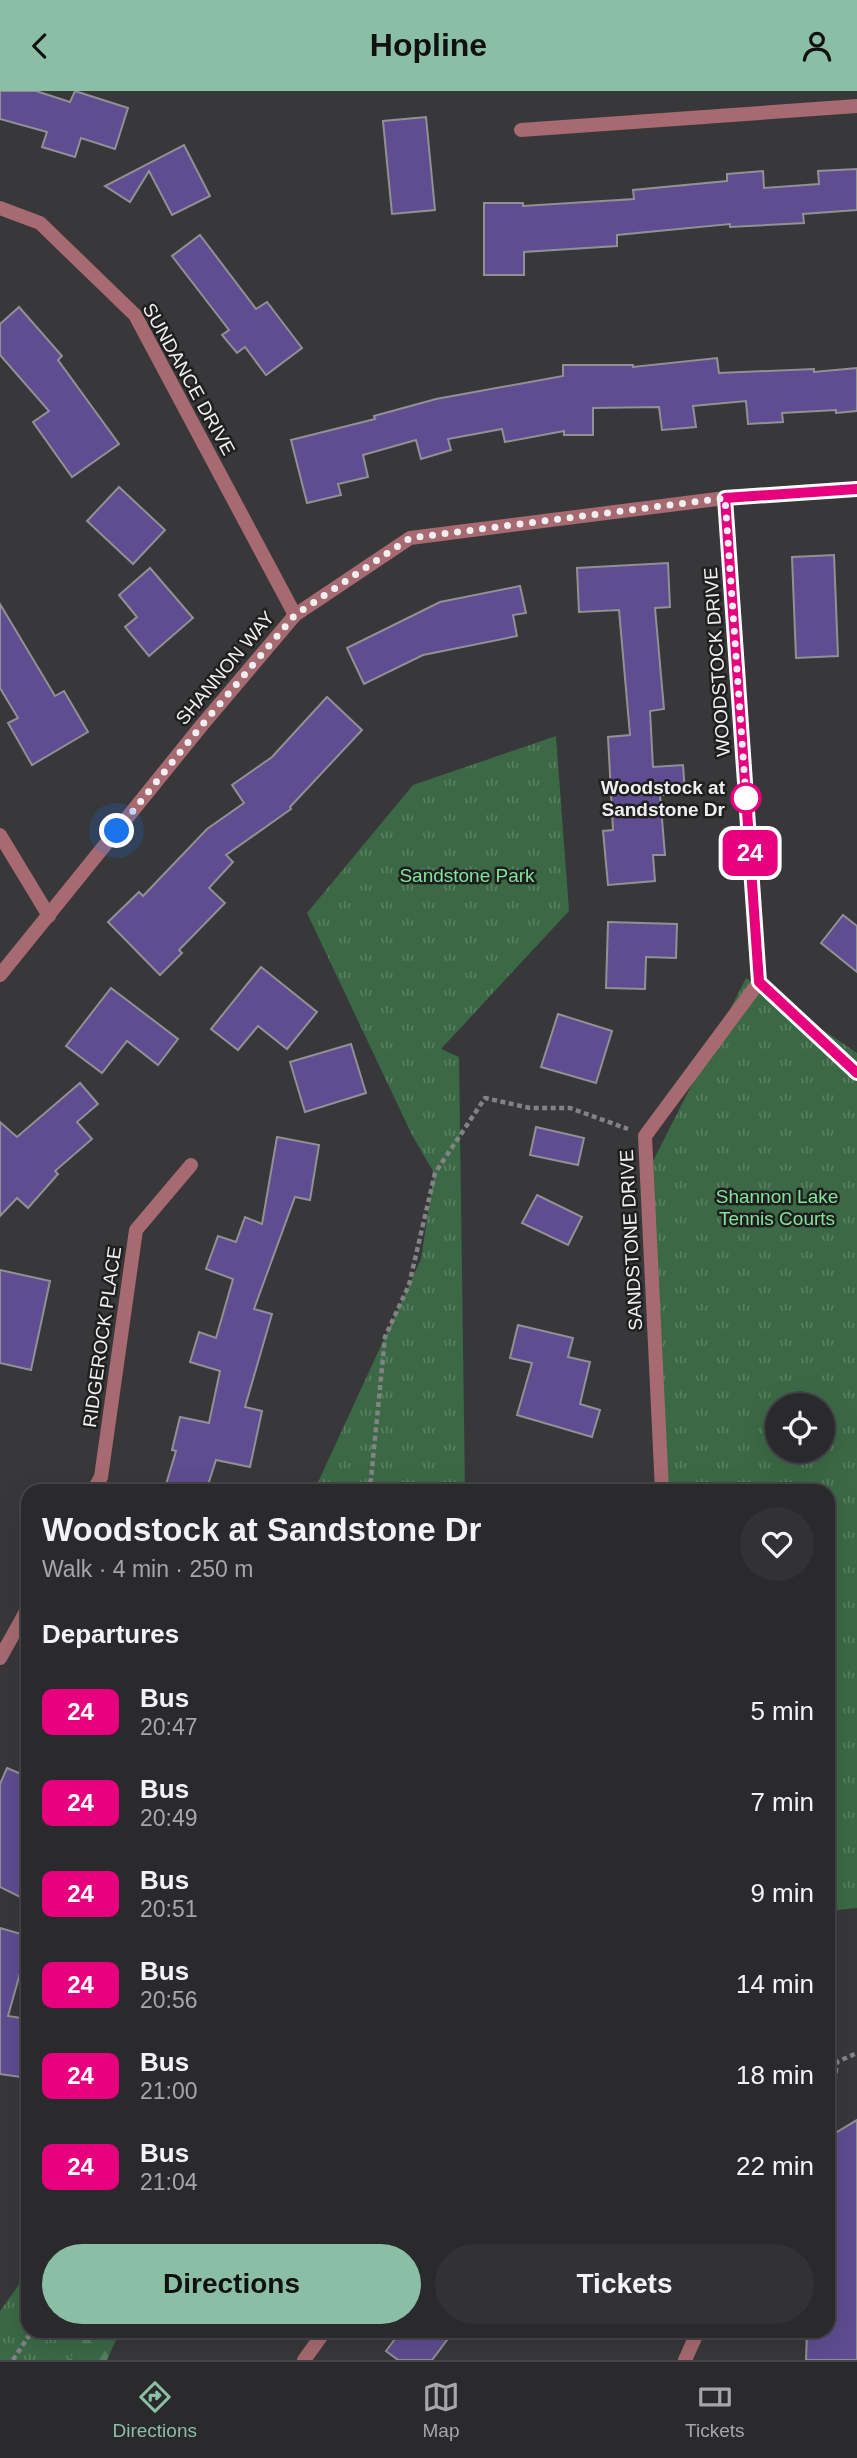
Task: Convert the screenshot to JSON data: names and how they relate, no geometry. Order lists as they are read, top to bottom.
{
  "streets": {
    "street": [
      "SUNDANCE DRIVE",
      "WOODSTOCK DRIVE",
      "SHANNON WAY",
      "SANDSTONE DRIVE",
      "RIDGEROCK PLACE"
    ]
  },
  "crossings": [
    ["SUNDANCE DRIVE", "SHANNON WAY"],
    ["WOODSTOCK DRIVE", "SHANNON WAY"],
    ["WOODSTOCK DRIVE", "SANDSTONE DRIVE"]
  ],
  "parks": ["Sandstone Park", "Shannon Lake Tennis Courts"],
  "places": ["Woodstock at Sandstone Dr"],
  "lines": ["bus line 24"],
  "page": {
    "header": "Hopline",
    "on_map": "24",
    "heading": [
      ["Woodstock at Sandstone Dr", "Walk · 4 min · 250 m"],
      "Departures"
    ],
    "list": [
      {
        "mark": "24",
        "name": "Bus",
        "note": "20:47",
        "value": "5 min"
      },
      {
        "mark": "24",
        "name": "Bus",
        "note": "20:49",
        "value": "7 min"
      },
      {
        "mark": "24",
        "name": "Bus",
        "note": "20:51",
        "value": "9 min"
      },
      {
        "mark": "24",
        "name": "Bus",
        "note": "20:56",
        "value": "14 min"
      },
      {
        "mark": "24",
        "name": "Bus",
        "note": "21:00",
        "value": "18 min"
      },
      {
        "mark": "24",
        "name": "Bus",
        "note": "21:04",
        "value": "22 min"
      }
    ],
    "buttons": ["Directions", "Tickets"],
    "tabs": ["Directions", "Map", "Tickets"]
  }
}
